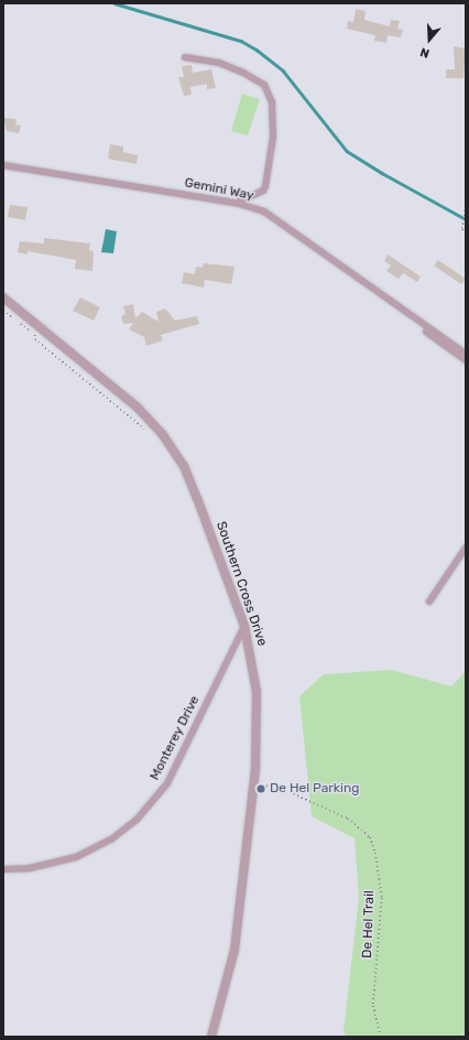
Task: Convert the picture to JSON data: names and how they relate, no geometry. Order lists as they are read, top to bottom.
{
  "streets": {
    "street": ["Gemini Way", "Southern Cross Drive", "Monterey Drive"],
    "path": ["De Hel Trail"]
  },
  "crossings": [
    ["Southern Cross Drive", "Monterey Drive"],
    ["Southern Cross Drive", "De Hel Trail"]
  ],
  "places": ["De Hel Parking"],
  "north": "bottom"
}
